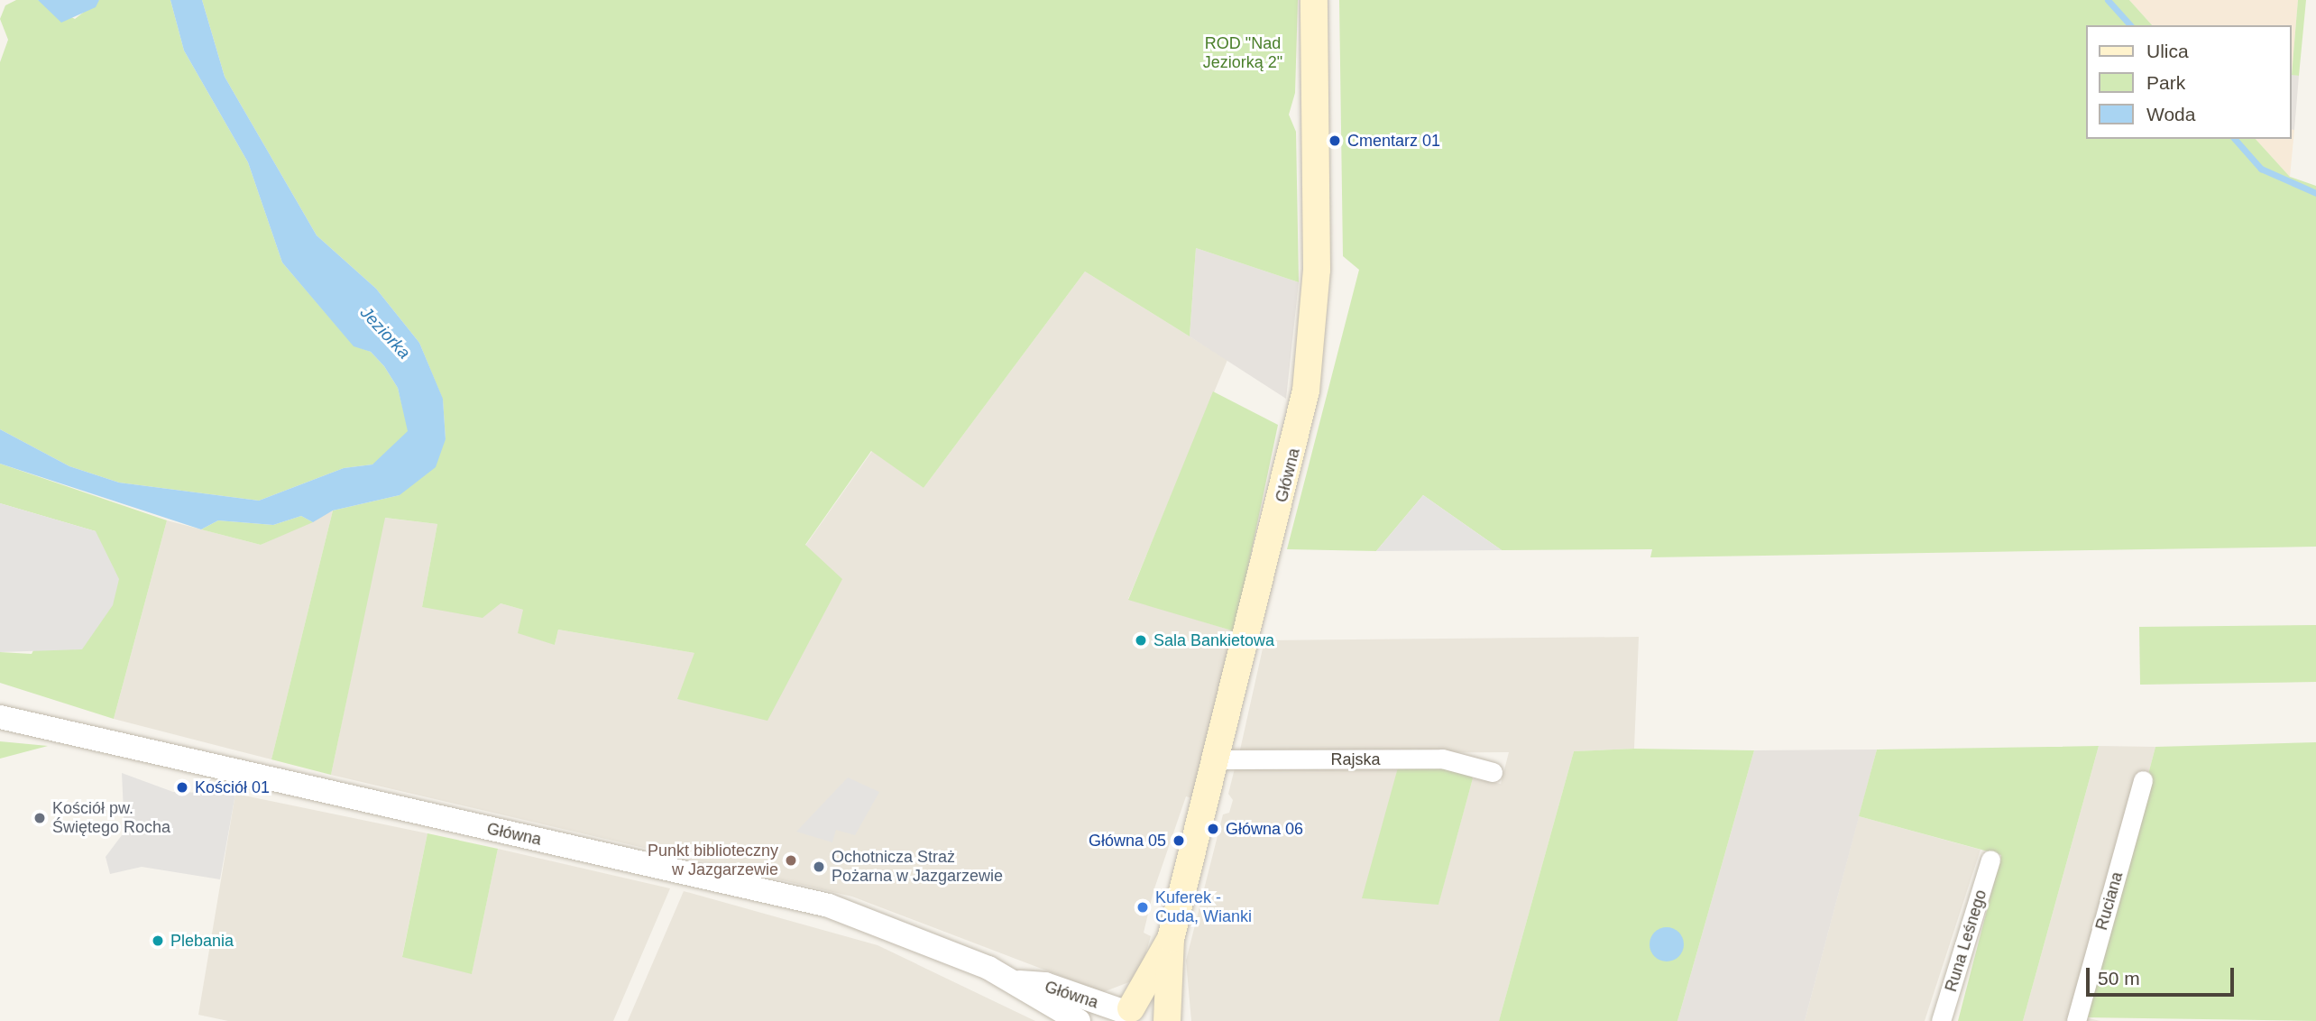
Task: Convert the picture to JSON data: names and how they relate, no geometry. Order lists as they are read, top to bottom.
{
  "streets": {
    "main road": ["Główna"],
    "street": ["Rajska", "Ruciana", "Runa Leśnego"]
  },
  "crossings": [
    ["Główna", "Rajska"]
  ],
  "water": ["Jeziorka"],
  "parks": ["ROD \"Nad Jeziorką 2\""],
  "places": [
    "Cmentarz 01",
    "Sala Bankietowa",
    "Kościół 01",
    "Kościół pw. Świętego Rocha",
    "Główna 06",
    "Główna 05",
    "Punkt biblioteczny w Jazgarzewie",
    "Ochotnicza Straż Pożarna w Jazgarzewie",
    "Kuferek - Cuda, Wianki",
    "Plebania"
  ],
  "legend": ["Ulica", "Park", "Woda"],
  "scale_bar": "50 m"
}
